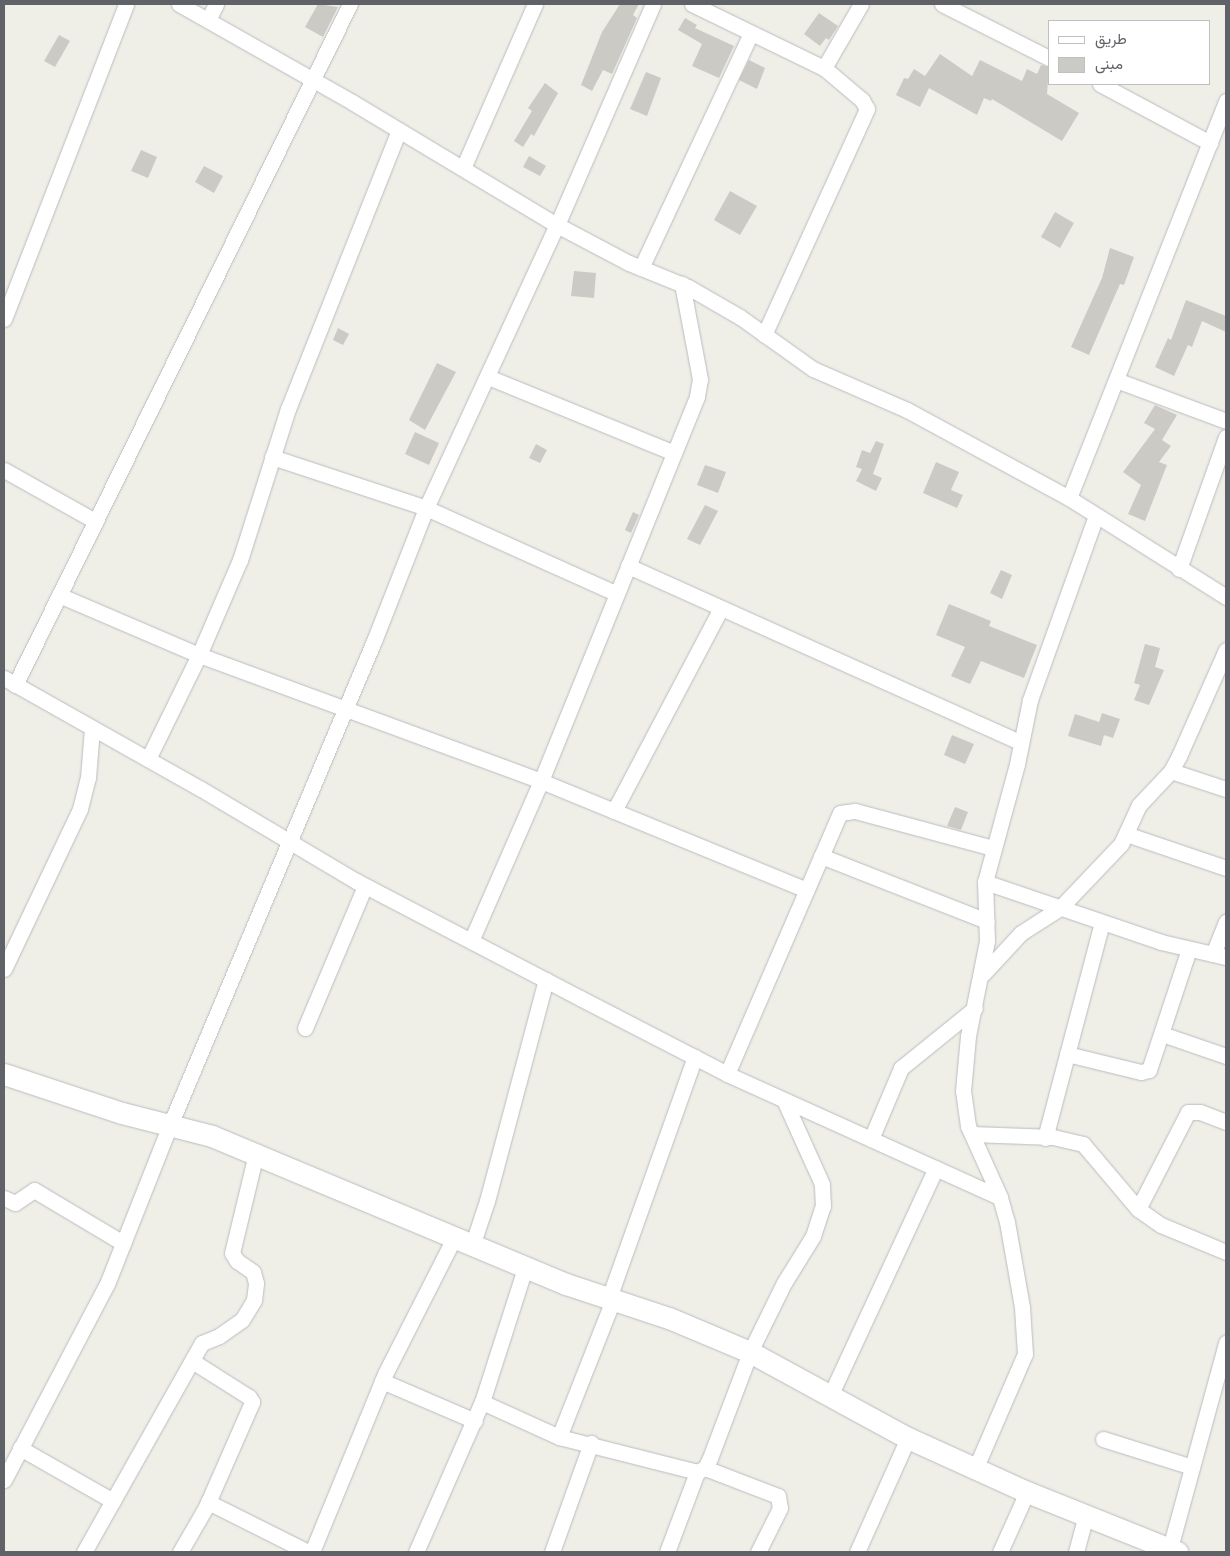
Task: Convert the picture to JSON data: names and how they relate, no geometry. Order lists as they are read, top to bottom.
{
  "legend": ["طريق", "مبنى"]
}
